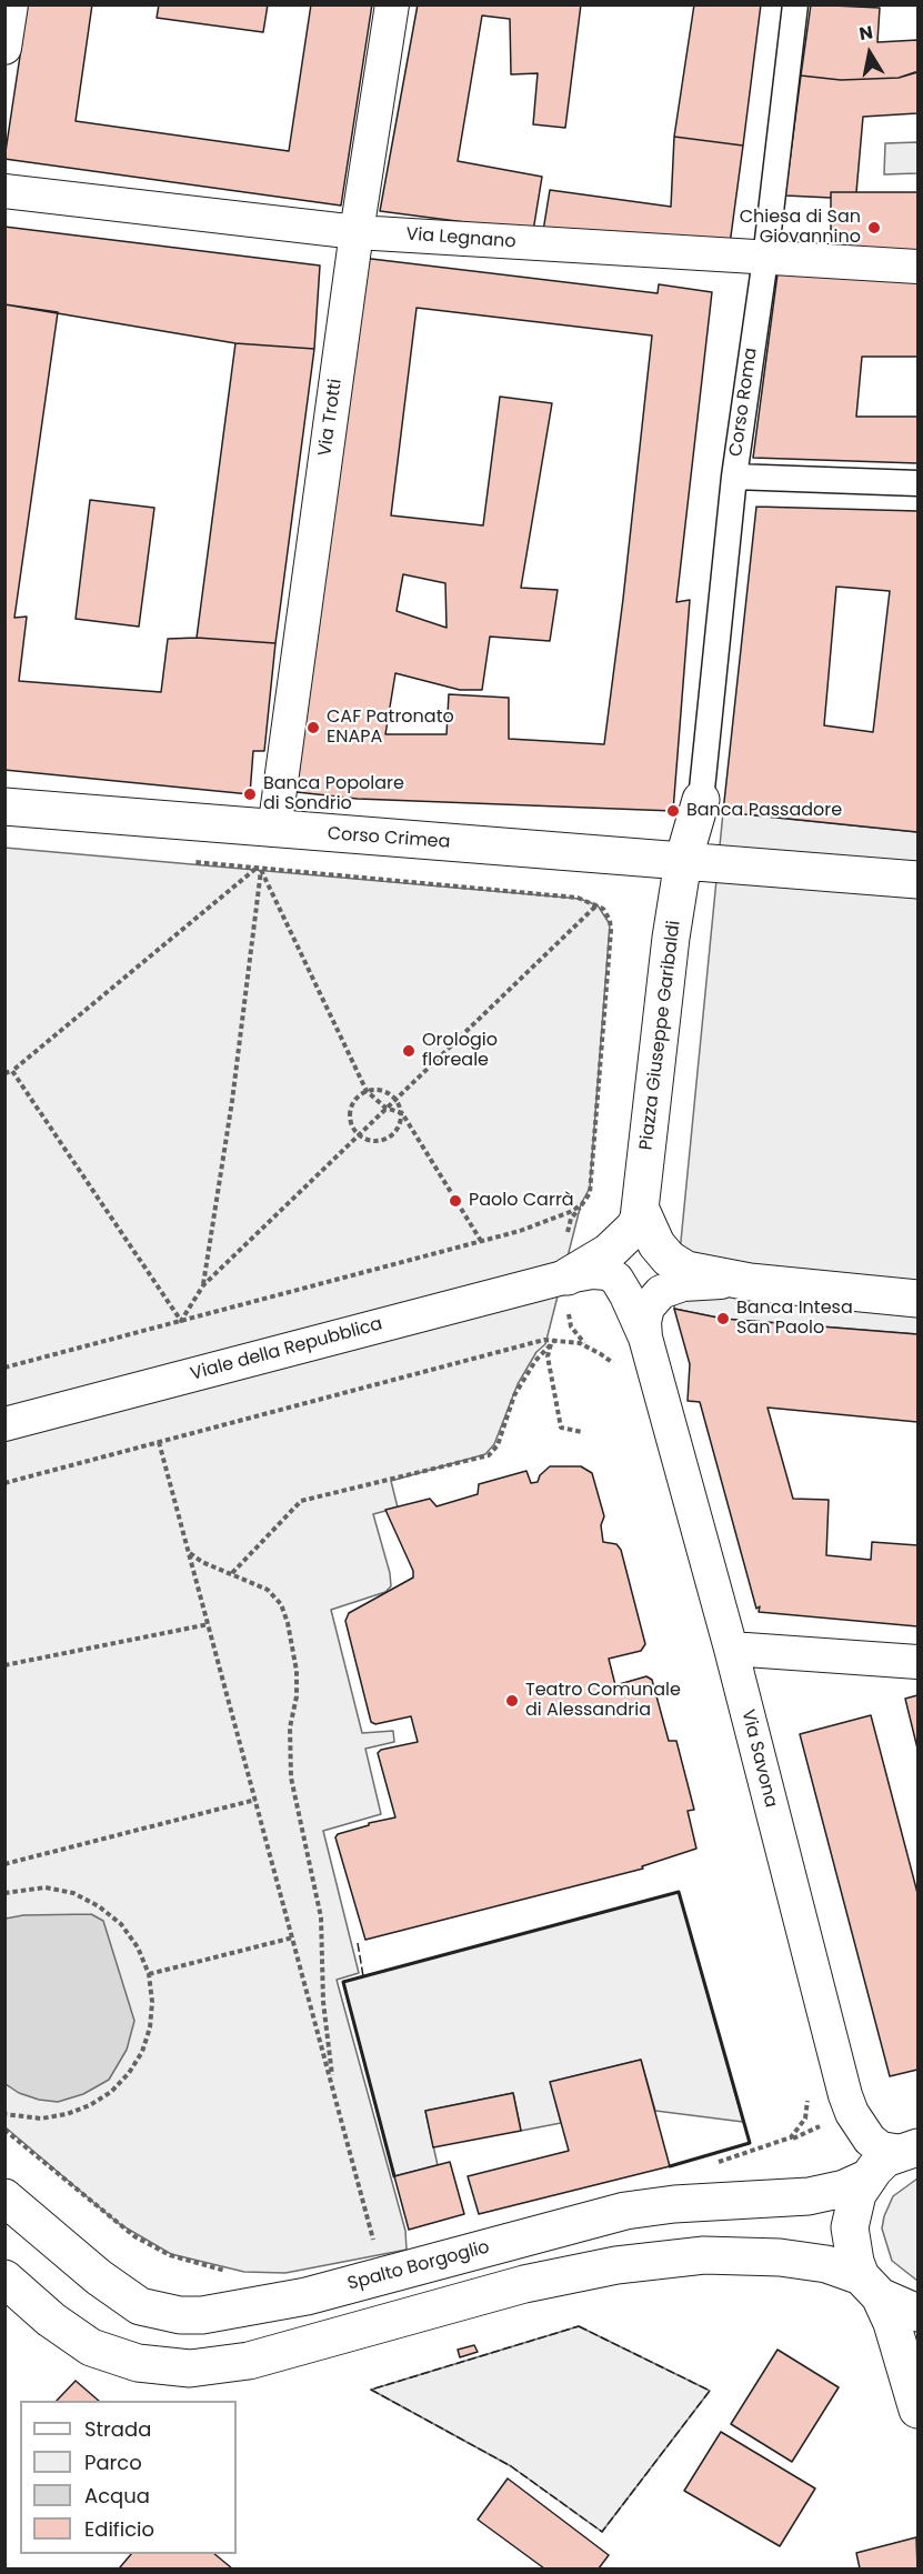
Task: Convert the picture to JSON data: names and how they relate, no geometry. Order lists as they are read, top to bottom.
{
  "streets": {
    "main road": ["Corso Crimea", "Piazza Giuseppe Garibaldi", "Spalto Borgoglio"],
    "street": [
      "Via Legnano",
      "Corso Roma",
      "Via Trotti",
      "Viale della Repubblica",
      "Via Savona"
    ]
  },
  "crossings": [
    ["Via Legnano", "Corso Roma"],
    ["Via Legnano", "Via Trotti"],
    ["Corso Roma", "Piazza Giuseppe Garibaldi"],
    ["Via Trotti", "Corso Crimea"],
    ["Corso Crimea", "Piazza Giuseppe Garibaldi"],
    ["Viale della Repubblica", "Via Savona"]
  ],
  "places": [
    "Chiesa di San Giovannino",
    "CAF Patronato ENAPA",
    "Banca Popolare di Sondrio",
    "Banca Passadore",
    "Orologio floreale",
    "Paolo Carrà",
    "Banca Intesa San Paolo",
    "Teatro Comunale di Alessandria"
  ],
  "legend": [
    "Strada",
    "Parco",
    "Acqua",
    "Edificio"
  ],
  "north": "top"
}
